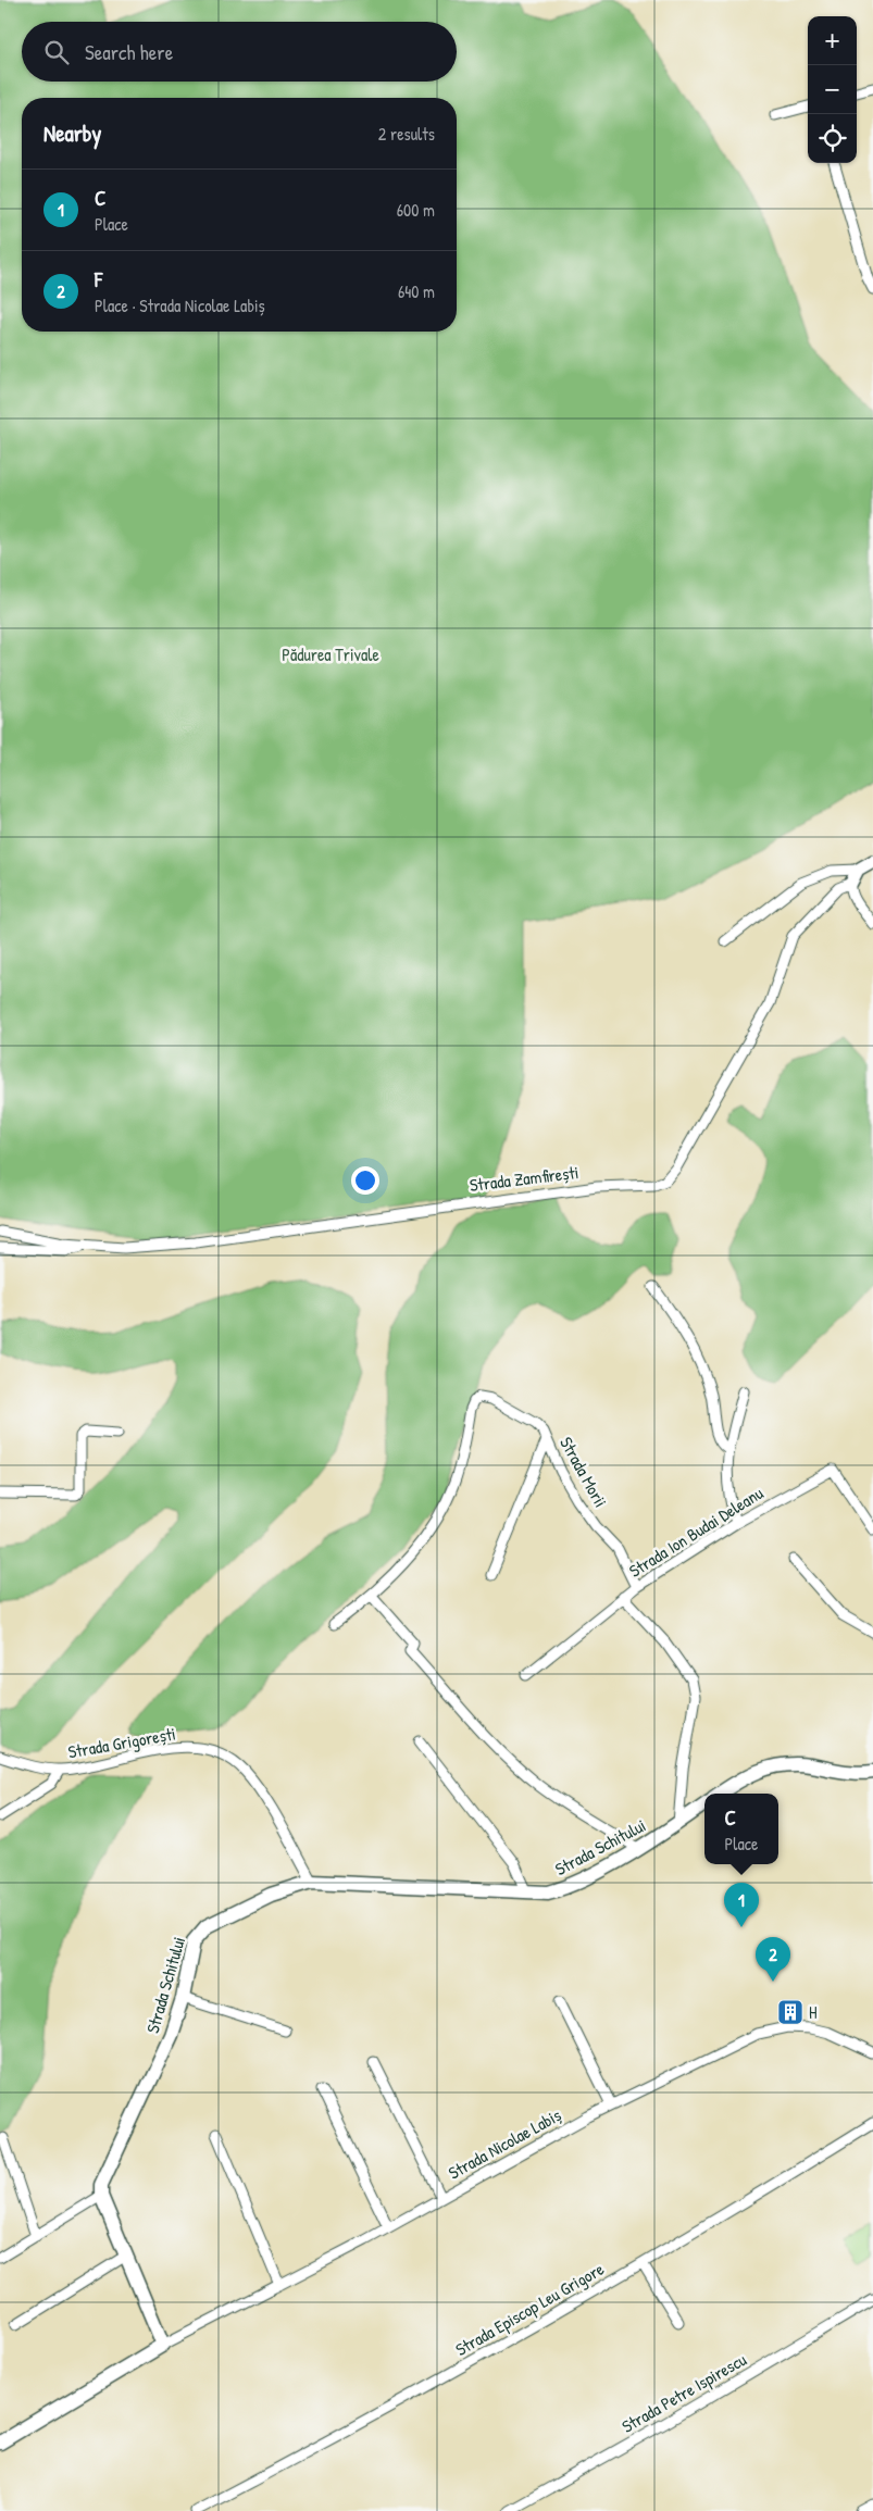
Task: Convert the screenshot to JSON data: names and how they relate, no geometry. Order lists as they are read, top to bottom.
{
  "streets": {
    "main road": ["Strada Schitului"],
    "street": [
      "Strada Zamfirești",
      "Strada Morii",
      "Strada Ion Budai Deleanu",
      "Strada Grigorești",
      "Strada Nicolae Labiș",
      "Strada Episcop Leu Grigore",
      "Strada Petre Ispirescu"
    ]
  },
  "crossings": [
    ["Strada Morii", "Strada Ion Budai Deleanu"],
    ["Strada Grigorești", "Strada Schitului"]
  ],
  "parks": ["Pădurea Trivale"],
  "places": {
    "building": ["H"]
  },
  "page": {
    "map_buttons": ["+", "−"],
    "search": "Search here",
    "heading": ["Nearby", "2 results"],
    "list": [
      {
        "mark": "1",
        "name": "C",
        "note": "Place",
        "value": "600 m"
      },
      {
        "mark": "2",
        "name": "F",
        "note": "Place · Strada Nicolae Labiș",
        "value": "640 m"
      }
    ],
    "popup": ["C", "Place"],
    "pins": ["1", "2"]
  }
}
